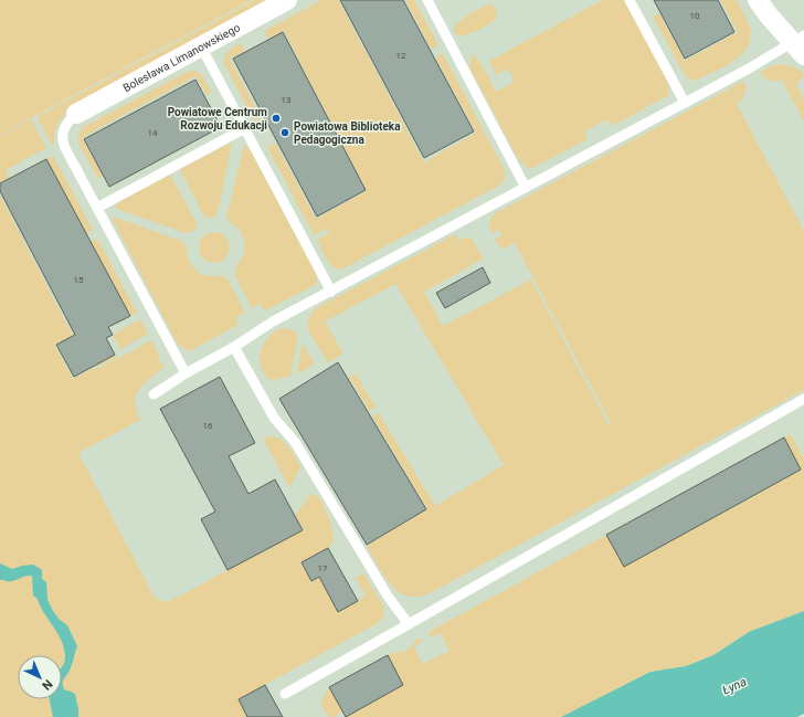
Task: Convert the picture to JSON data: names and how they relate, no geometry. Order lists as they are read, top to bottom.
{
  "streets": {
    "street": ["Bolesława Limanowskiego"]
  },
  "water": ["Łyna"],
  "places": ["Powiatowe Centrum Rozwoju Edukacji", "Powiatowa Biblioteka Pedagogiczna"],
  "house_numbers": [
    "10",
    "12",
    "13",
    "14",
    "15",
    "16",
    "17"
  ],
  "north": "bottom right"
}
